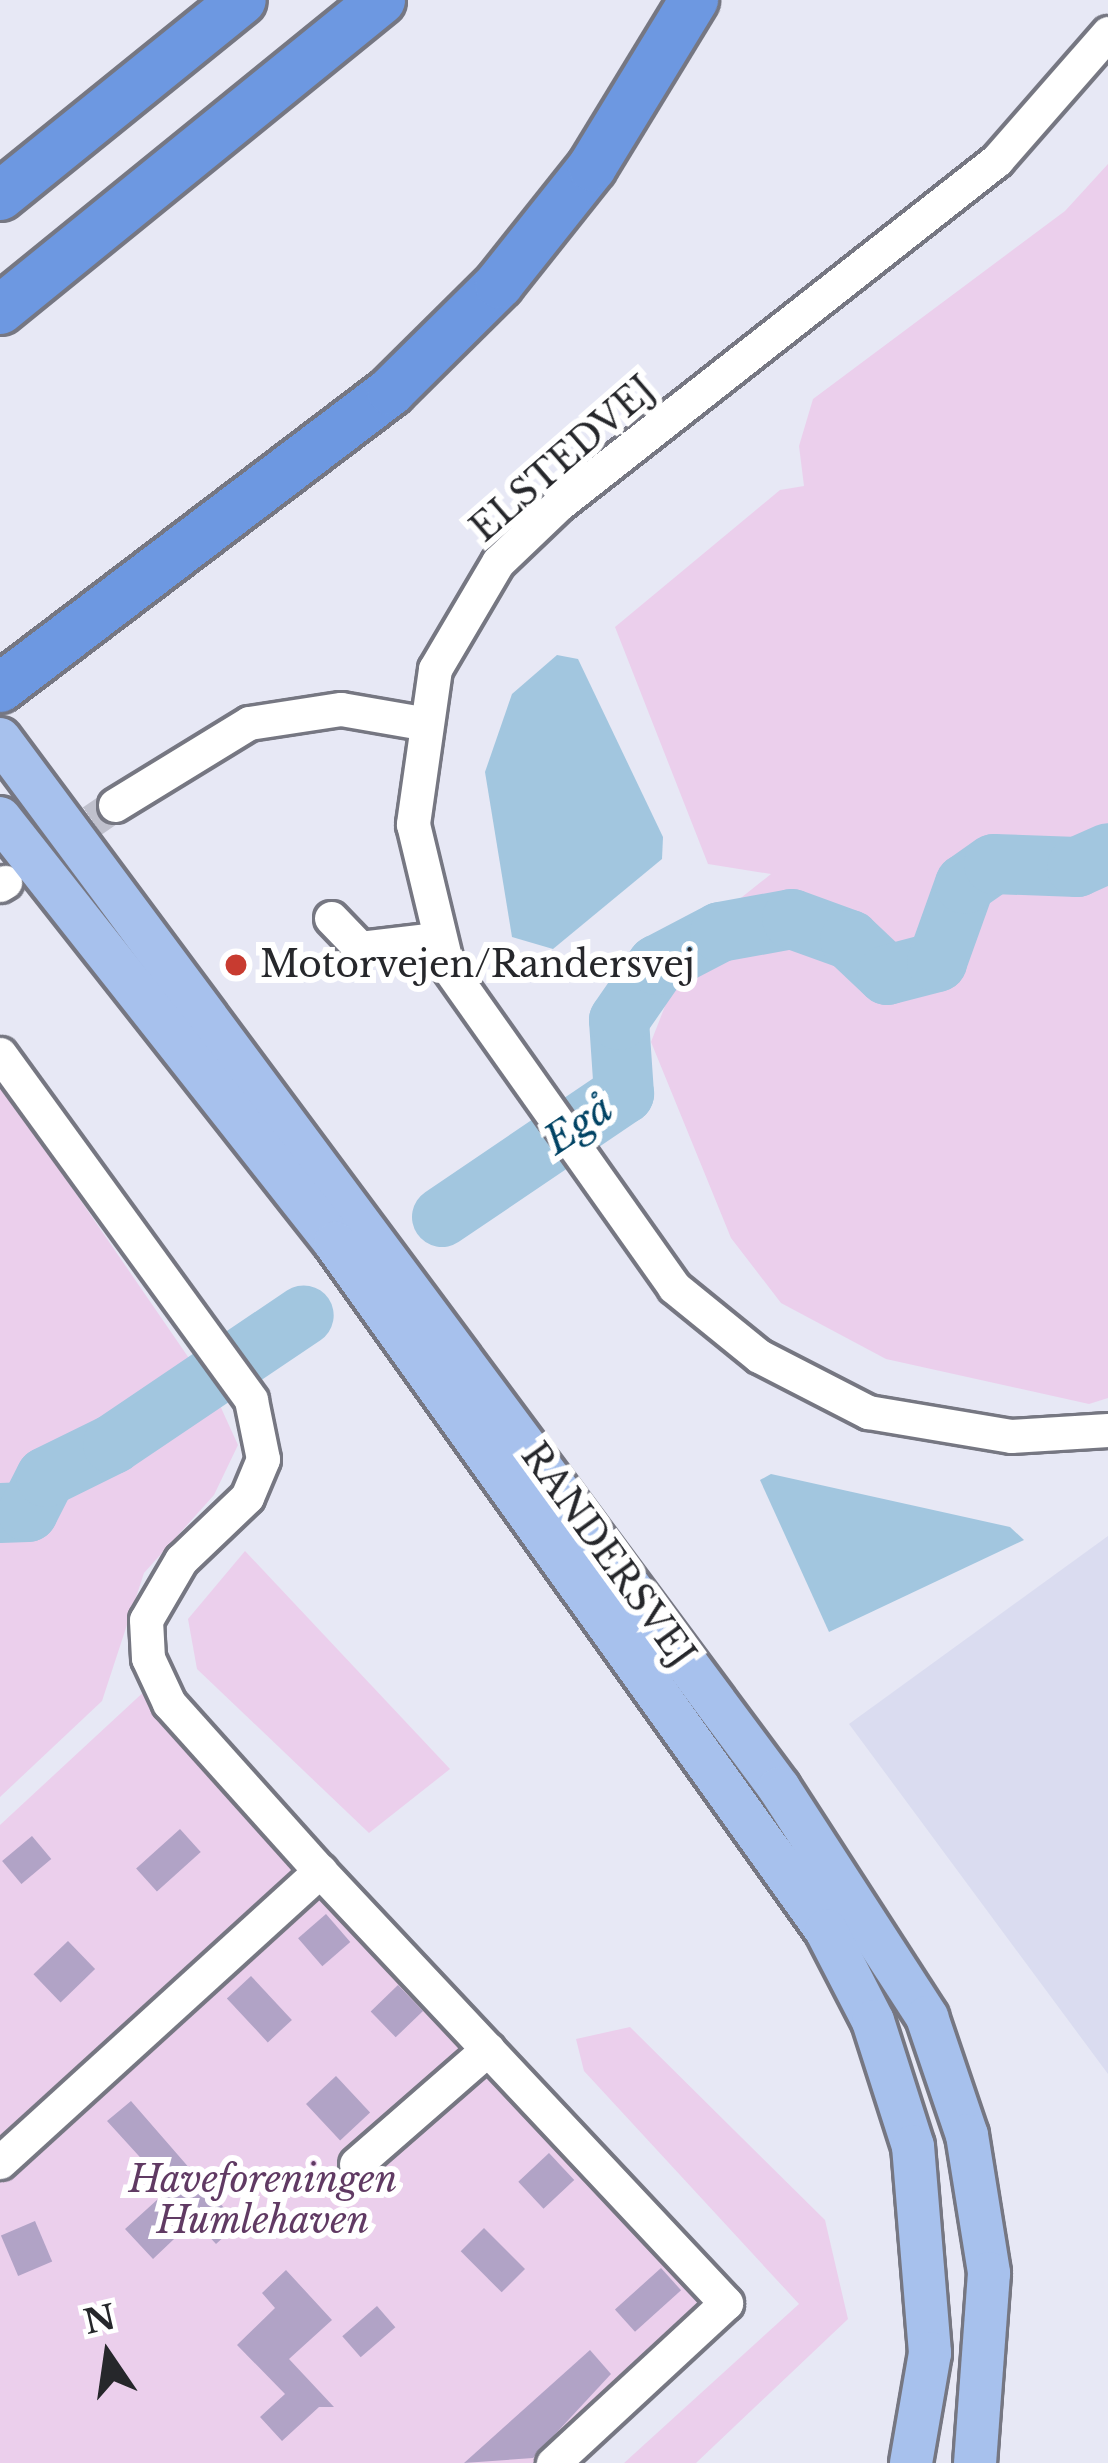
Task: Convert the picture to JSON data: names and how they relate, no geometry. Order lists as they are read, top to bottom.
{
  "streets": {
    "main road": ["RANDERSVEJ"],
    "street": ["ELSTEDVEJ"]
  },
  "water": ["Egå"],
  "parks": ["Haveforeningen Humlehaven"],
  "places": ["Motorvejen/Randersvej"],
  "north": "top"
}
